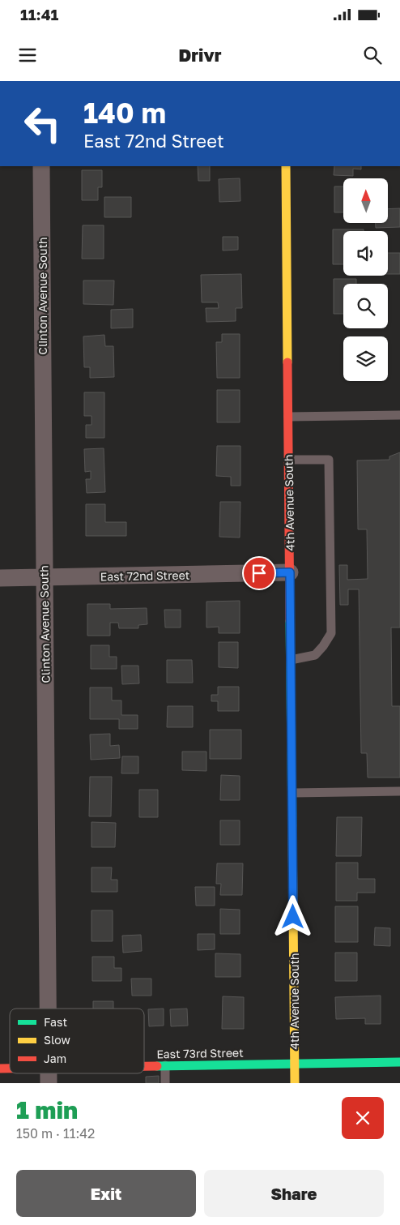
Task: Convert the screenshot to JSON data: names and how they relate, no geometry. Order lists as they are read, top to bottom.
{
  "streets": {
    "street": [
      "Clinton Avenue South",
      "4th Avenue South",
      "East 72nd Street",
      "East 73rd Street"
    ]
  },
  "crossings": [
    ["Clinton Avenue South", "East 72nd Street"],
    ["4th Avenue South", "East 72nd Street"],
    ["4th Avenue South", "East 73rd Street"]
  ],
  "legend": ["Fast", "Slow", "Jam"],
  "north": "top",
  "page": {
    "status": "11:41",
    "header": "Drivr",
    "turn": ["140 m", "East 72nd Street"],
    "heading": ["1 min", "150 m · 11:42"],
    "buttons": ["Exit", "Share"]
  }
}
